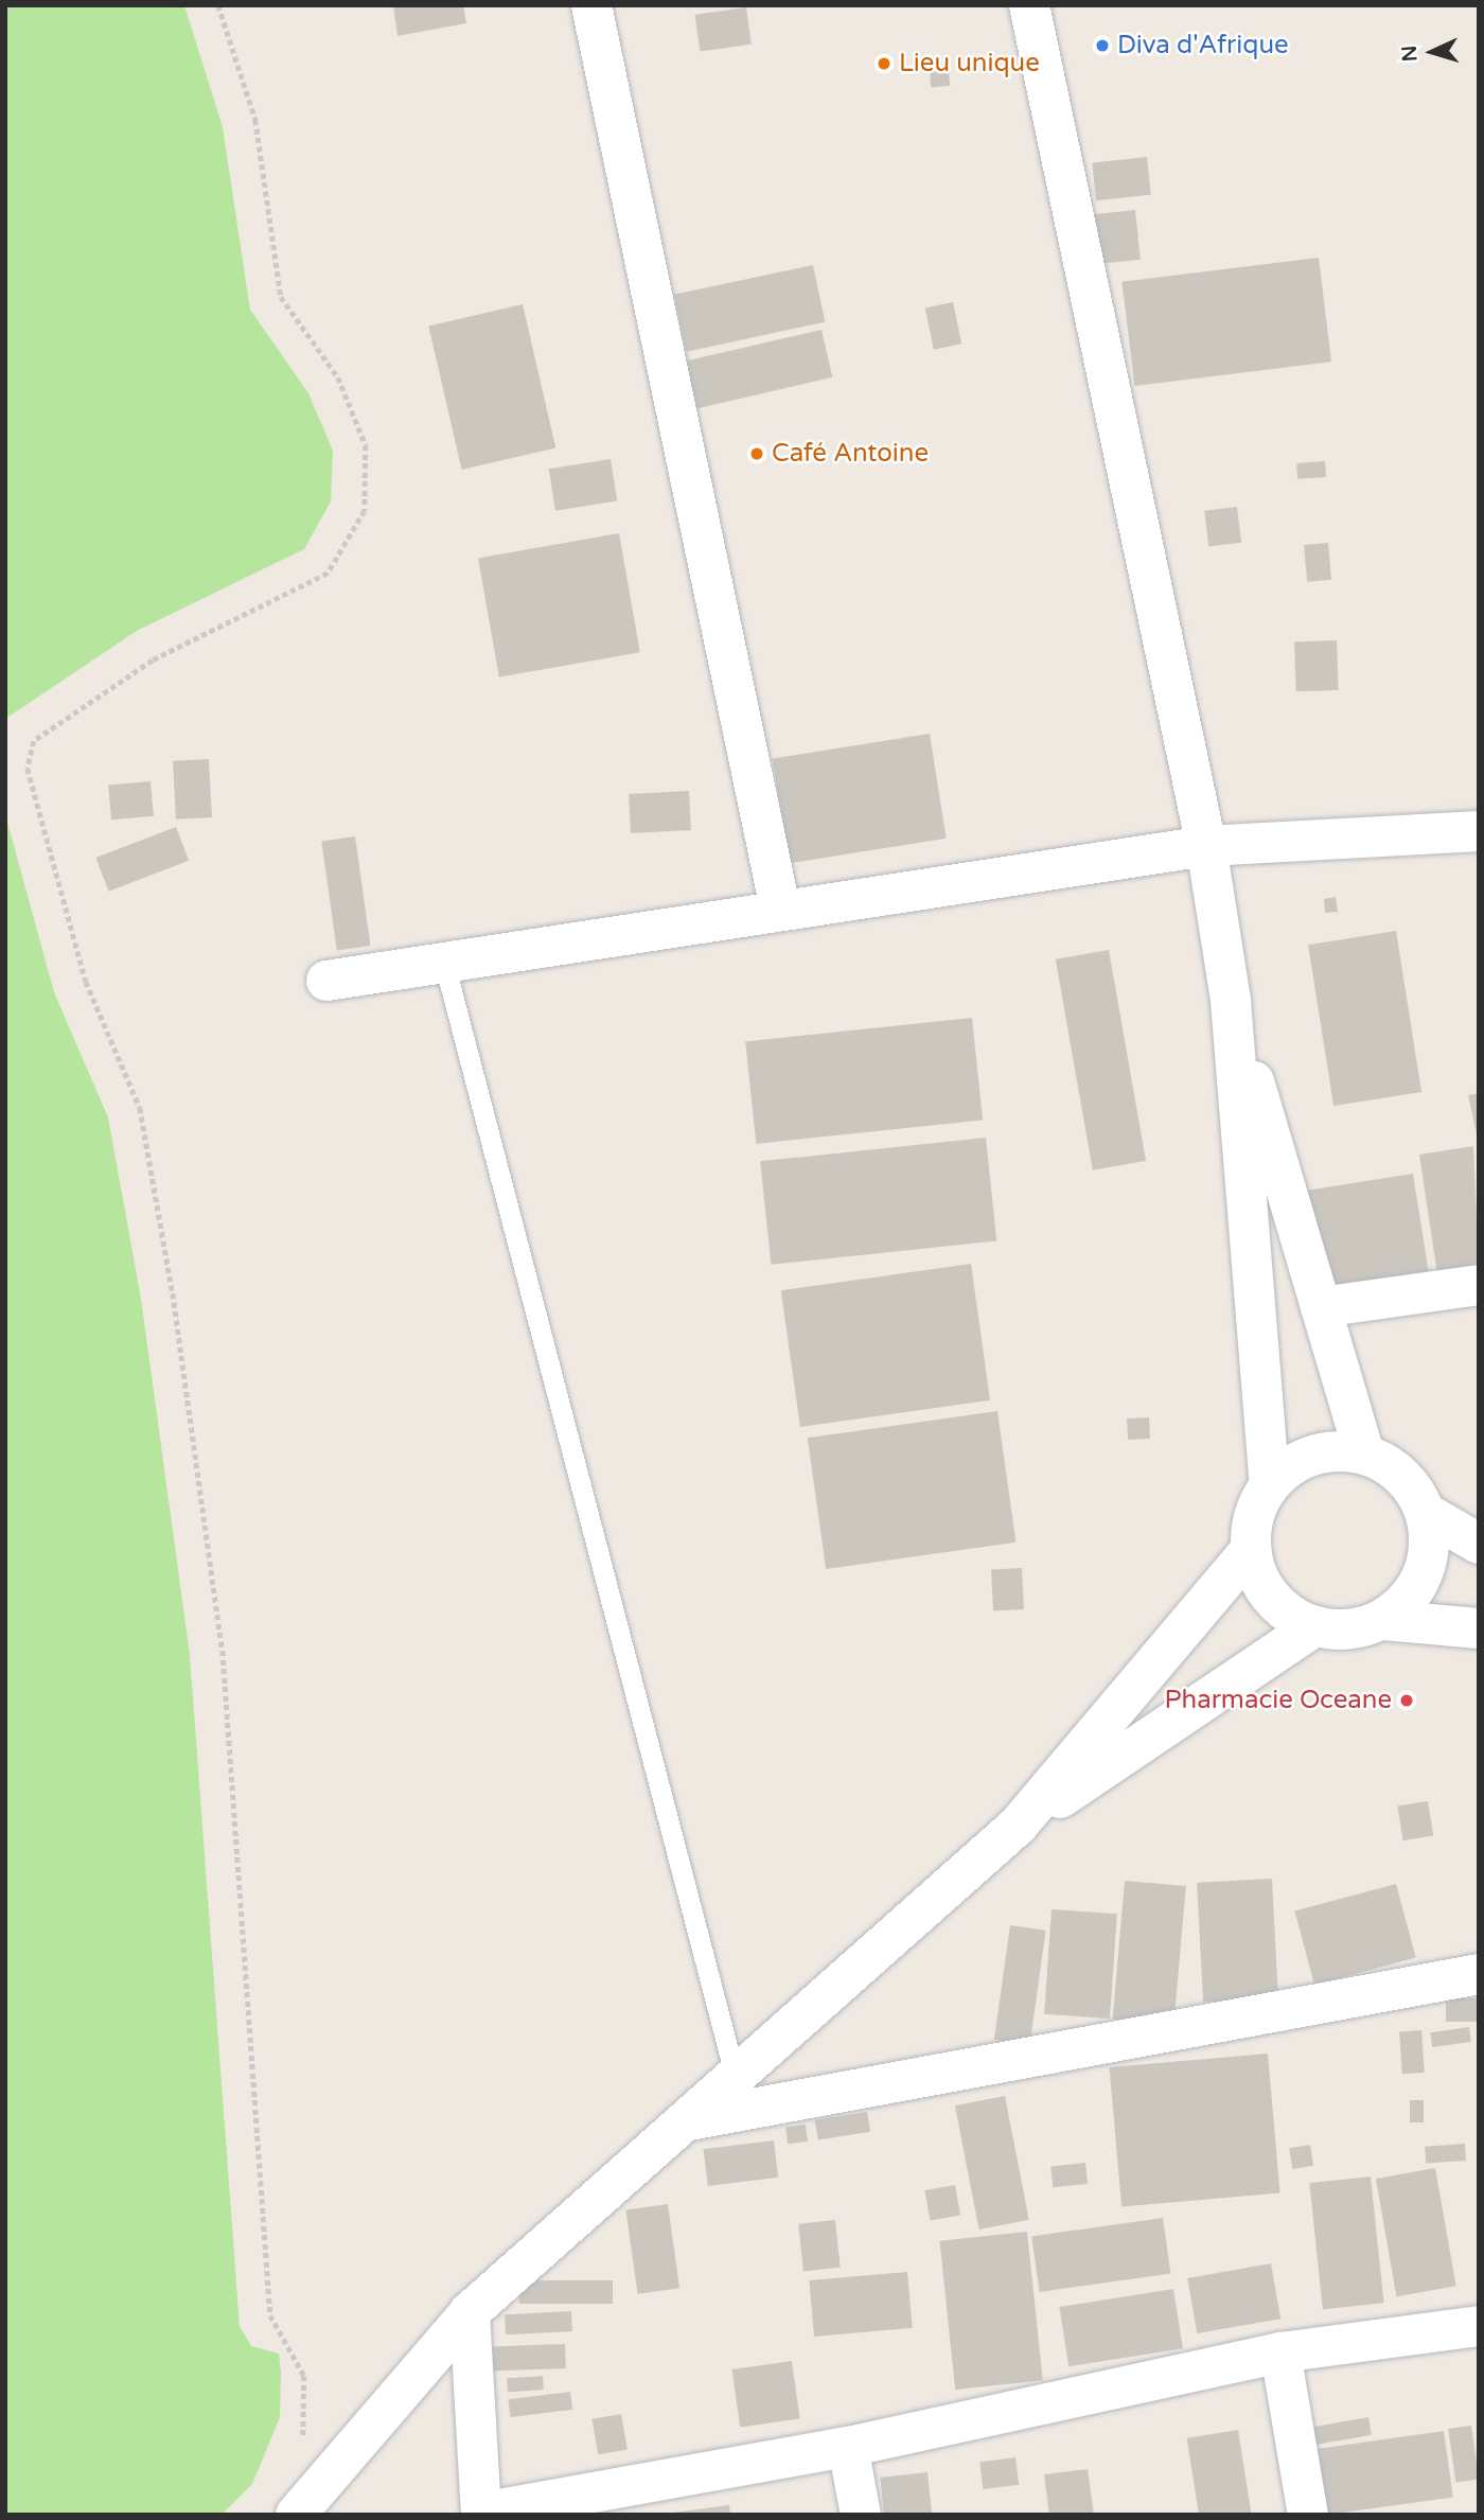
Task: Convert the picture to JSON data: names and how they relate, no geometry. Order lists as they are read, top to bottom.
{
  "places": [
    "Diva d'Afrique",
    "Lieu unique",
    "Café Antoine",
    "Pharmacie Oceane"
  ],
  "north": "left"
}
